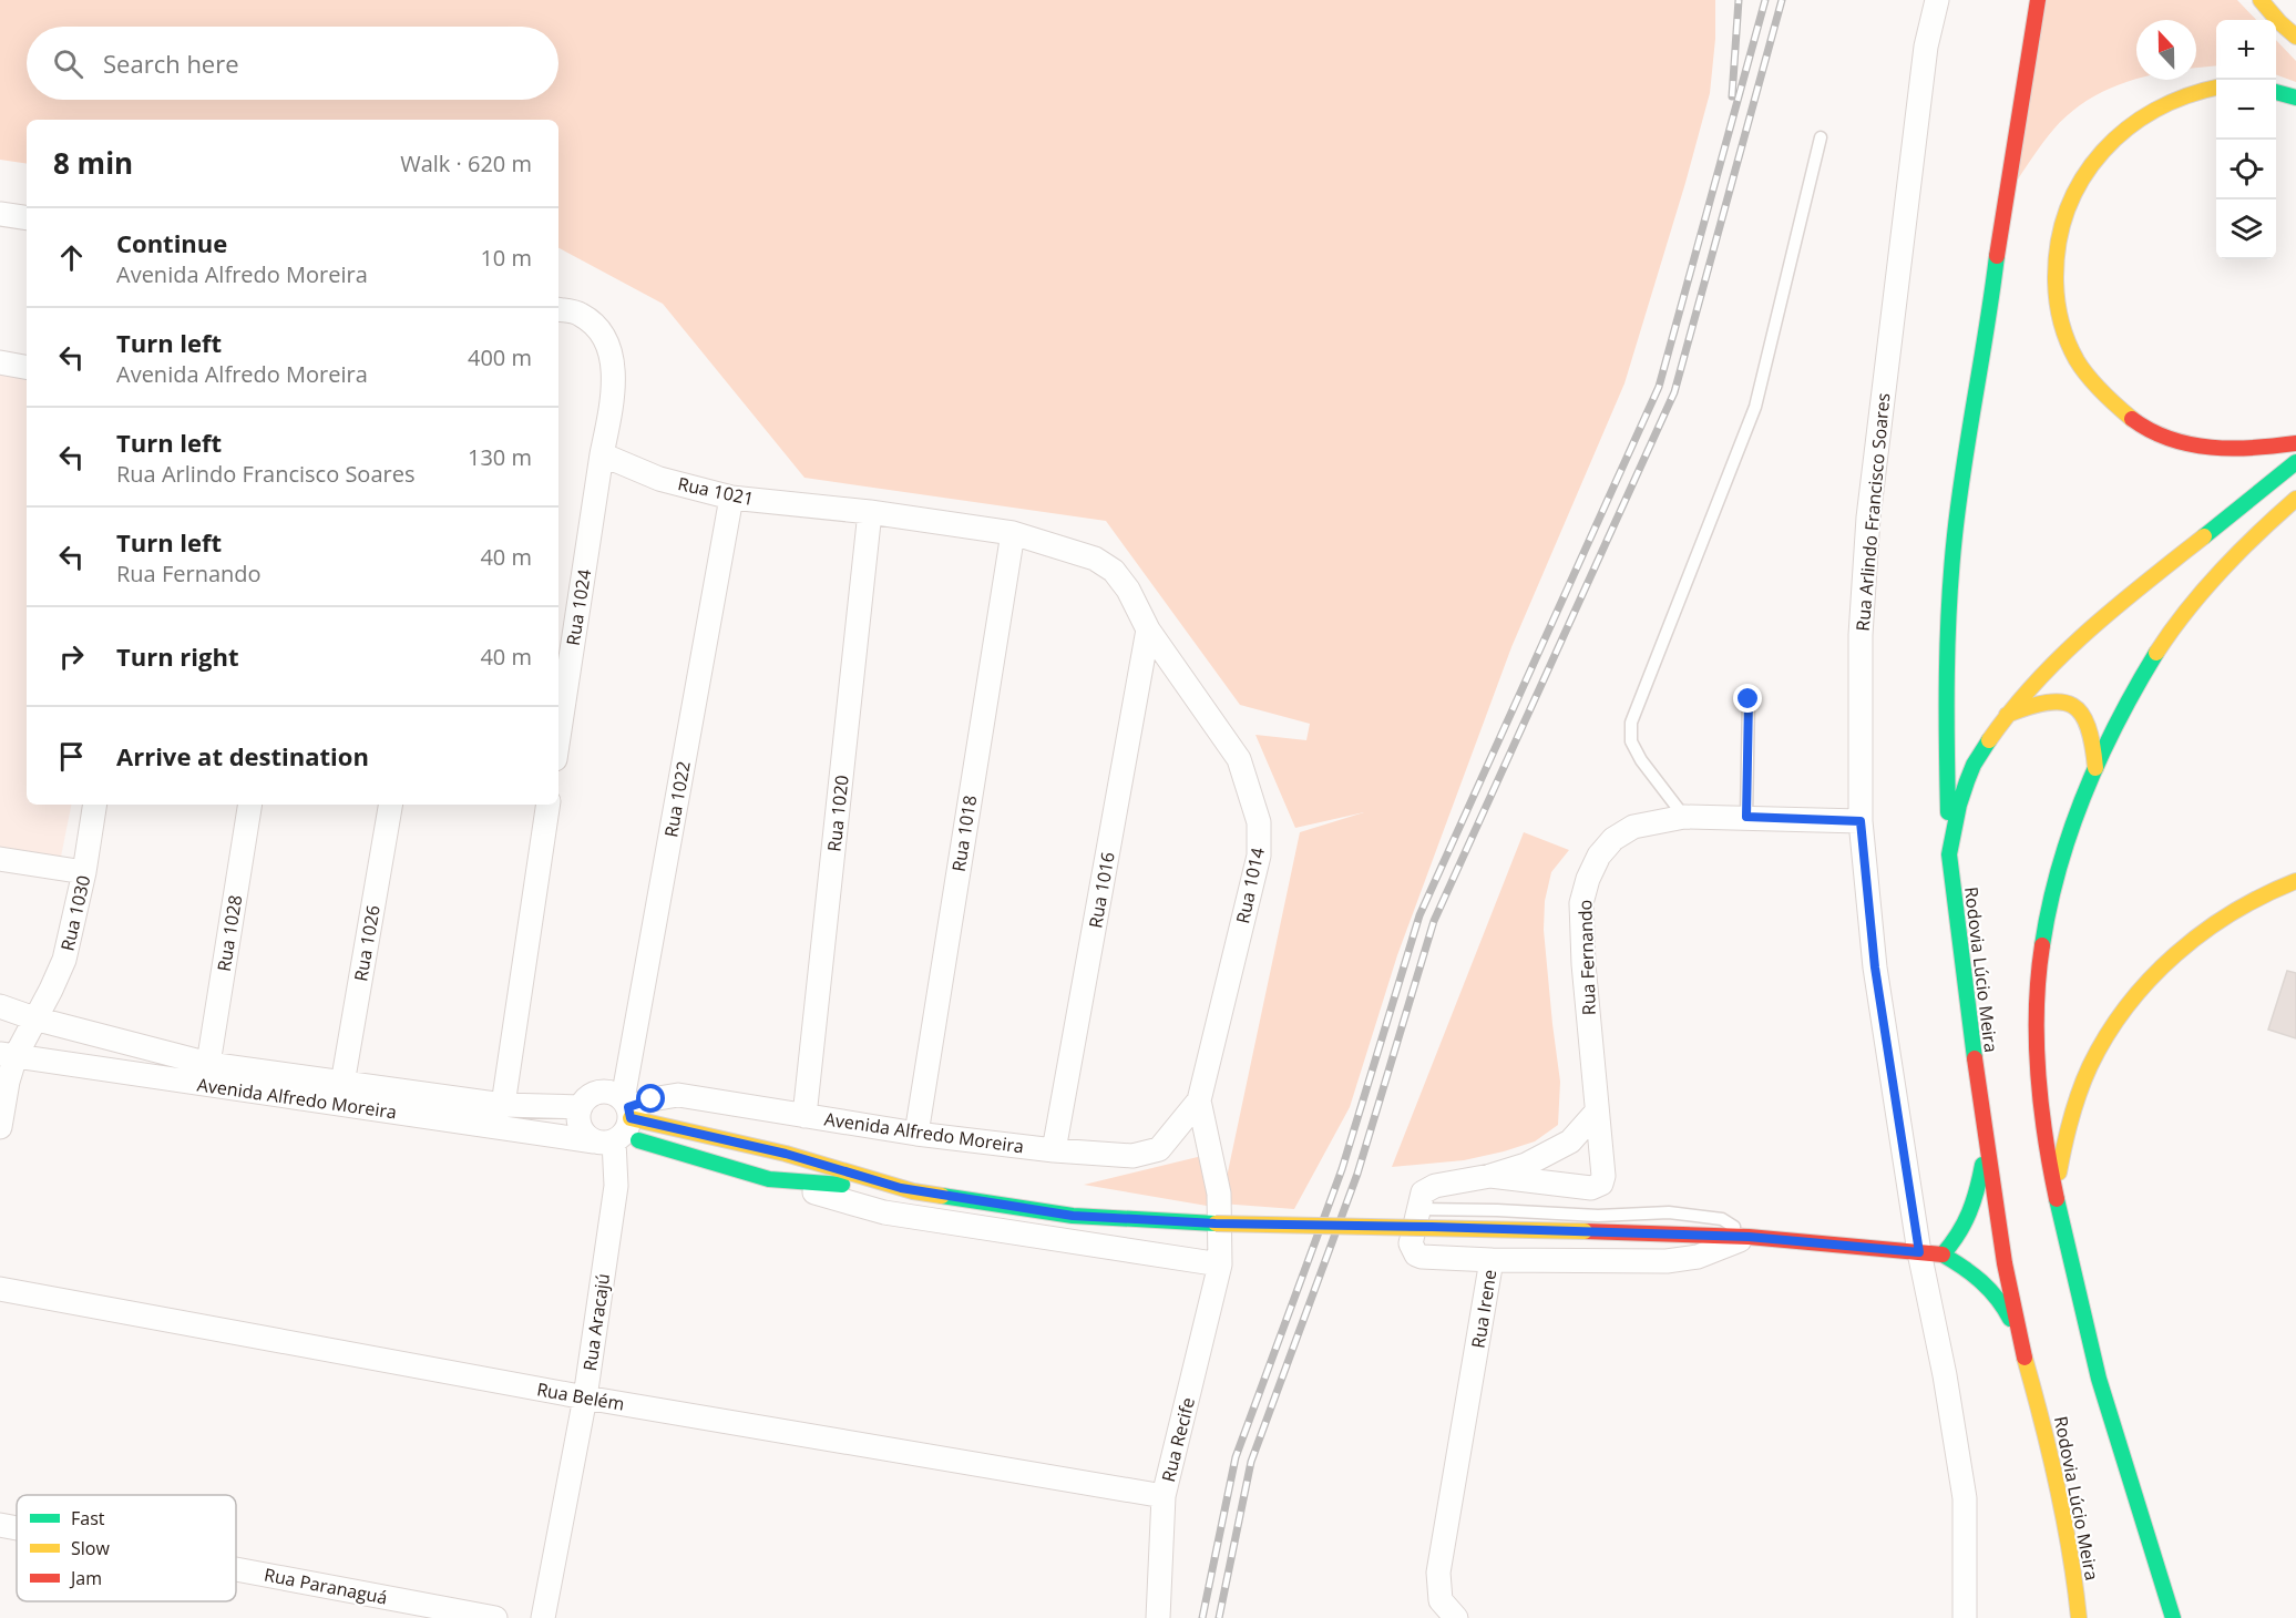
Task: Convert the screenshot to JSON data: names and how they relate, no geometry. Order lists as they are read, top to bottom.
{
  "streets": {
    "main road": ["Rodovia Lúcio Meira", "Avenida Alfredo Moreira"],
    "street": [
      "Rua 1021",
      "Rua Arlindo Francisco Soares",
      "Rua 1024",
      "Rua 1022",
      "Rua 1020",
      "Rua 1018",
      "Rua 1014",
      "Rua 1016",
      "Rua 1030",
      "Rua 1028",
      "Rua 1026",
      "Rua Fernando",
      "Rua Irene",
      "Rua Aracajú",
      "Rua Belém",
      "Rua Recife",
      "Rua Paranaguá"
    ]
  },
  "crossings": [
    ["Rua 1021", "Rua 1024"],
    ["Rua 1021", "Rua 1022"],
    ["Rua 1021", "Rua 1020"],
    ["Rua 1021", "Rua 1018"],
    ["Rua 1021", "Rua 1014"],
    ["Rua Arlindo Francisco Soares", "Rua Fernando"],
    ["Rua Arlindo Francisco Soares", "Avenida Alfredo Moreira"],
    ["Rua 1022", "Avenida Alfredo Moreira"],
    ["Rua 1022", "Rua Aracajú"],
    ["Rua 1020", "Avenida Alfredo Moreira"],
    ["Rua 1018", "Rua 1014"],
    ["Rua 1018", "Avenida Alfredo Moreira"],
    ["Rua 1014", "Rua 1016"],
    ["Rua 1014", "Avenida Alfredo Moreira"],
    ["Rua 1014", "Rua Recife"],
    ["Rua 1016", "Avenida Alfredo Moreira"],
    ["Rua 1030", "Avenida Alfredo Moreira"],
    ["Rua 1028", "Avenida Alfredo Moreira"],
    ["Rua 1026", "Avenida Alfredo Moreira"],
    ["Rua Fernando", "Rua Irene"],
    ["Avenida Alfredo Moreira", "Rua Aracajú"],
    ["Avenida Alfredo Moreira", "Rua Recife"],
    ["Rua Aracajú", "Rua Belém"],
    ["Rua Belém", "Rua Recife"]
  ],
  "legend": ["Fast", "Slow", "Jam"],
  "north": "top",
  "page": {
    "map_buttons": ["+", "−"],
    "search": "Search here",
    "heading": ["8 min", "Walk · 620 m"],
    "list": [
      ["Continue", "Avenida Alfredo Moreira", "10 m"],
      ["Turn left", "Avenida Alfredo Moreira", "400 m"],
      ["Turn left", "Rua Arlindo Francisco Soares", "130 m"],
      ["Turn left", "Rua Fernando", "40 m"],
      ["Turn right", "40 m"],
      "Arrive at destination"
    ]
  }
}
